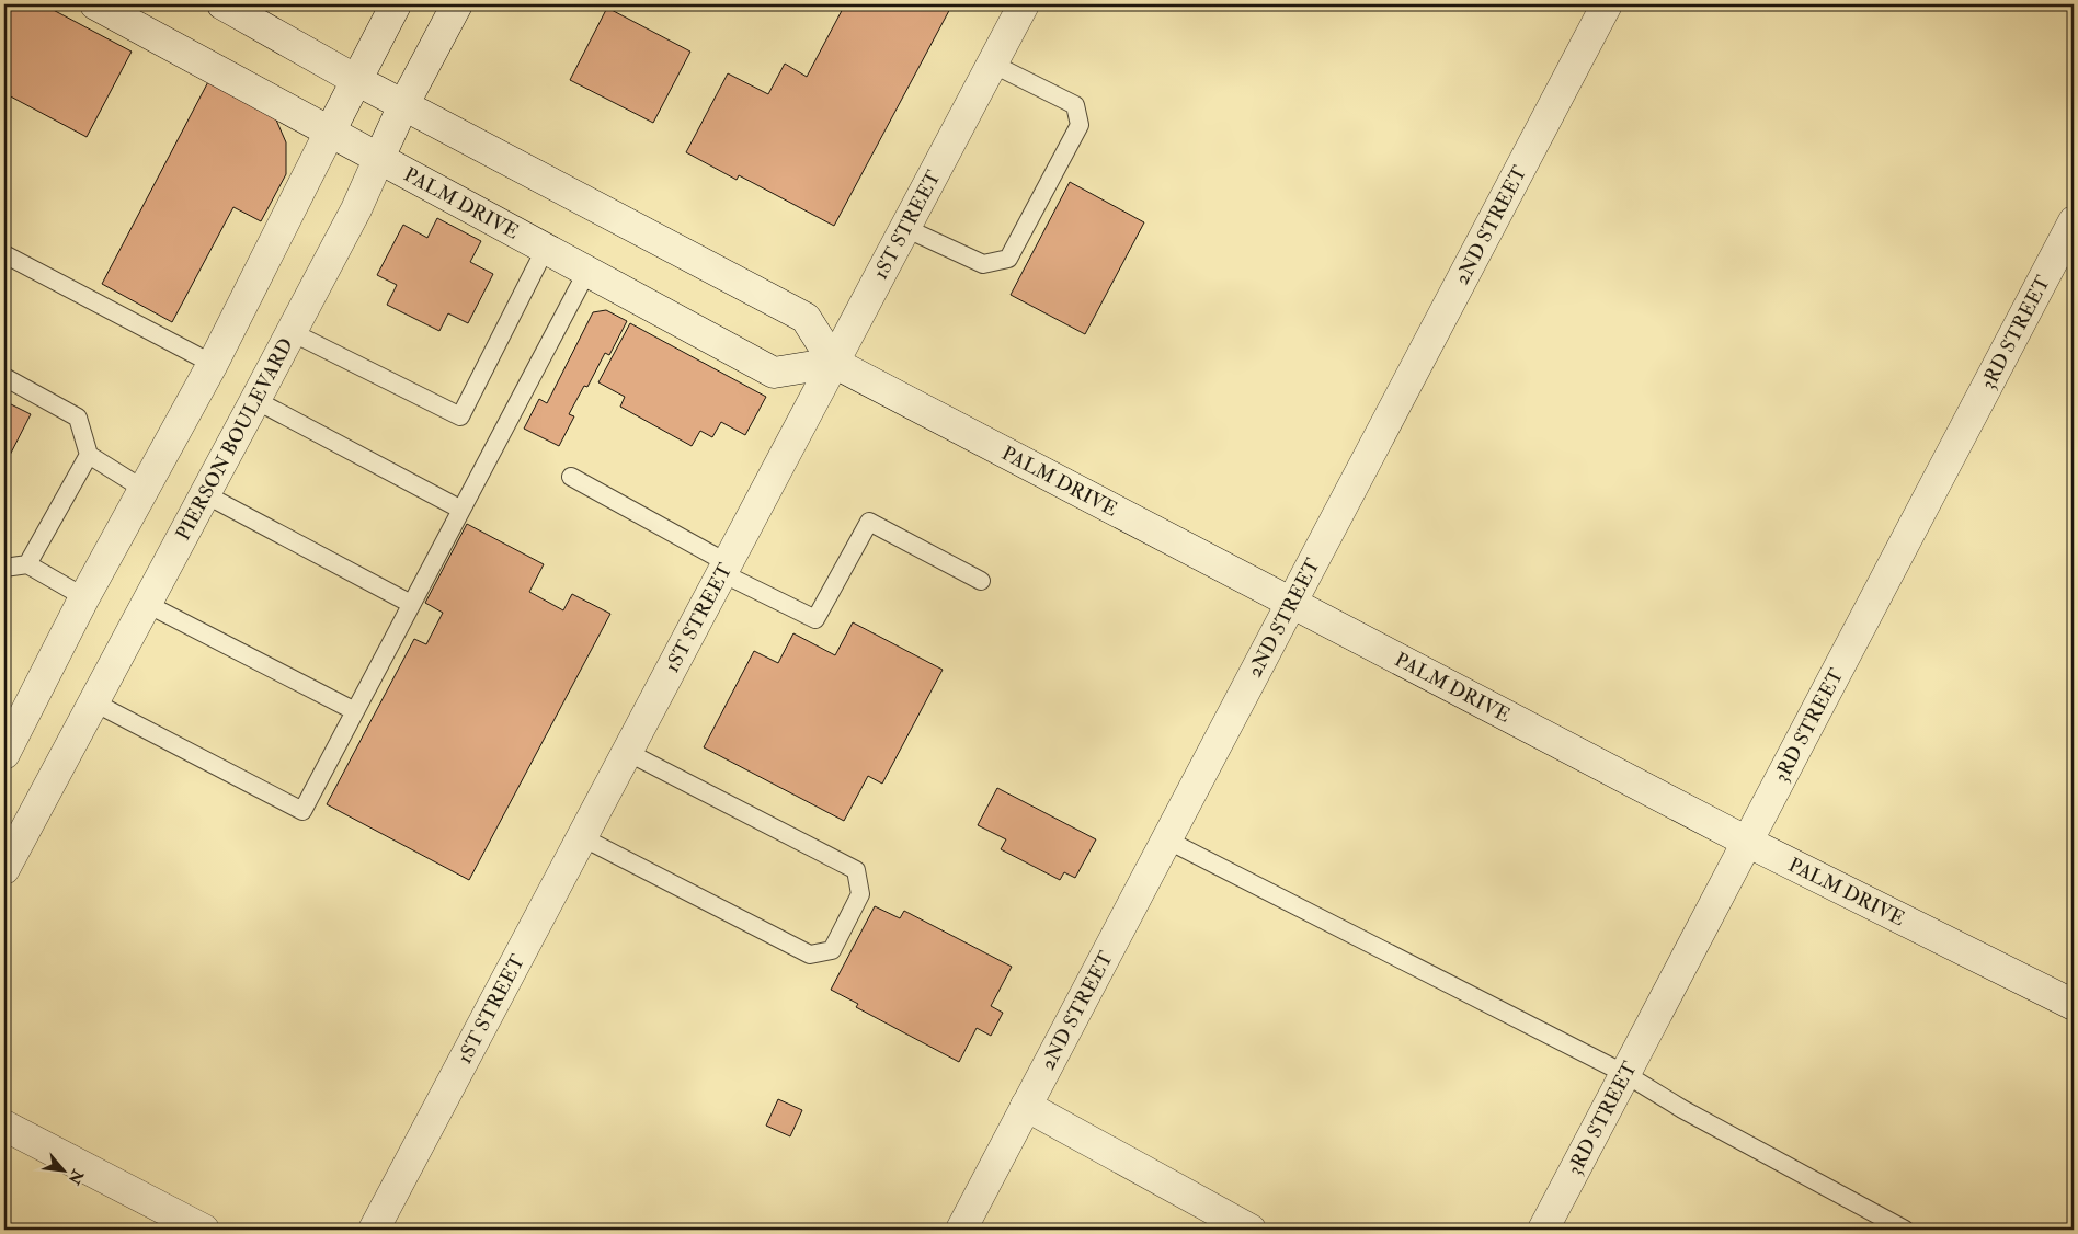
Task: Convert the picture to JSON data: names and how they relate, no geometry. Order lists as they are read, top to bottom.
{
  "streets": {
    "street": [
      "PALM DRIVE",
      "1ST STREET",
      "2ND STREET",
      "3RD STREET",
      "PIERSON BOULEVARD"
    ]
  },
  "crossings": [
    ["PALM DRIVE", "1ST STREET"],
    ["PALM DRIVE", "2ND STREET"],
    ["PALM DRIVE", "3RD STREET"],
    ["PALM DRIVE", "PIERSON BOULEVARD"]
  ],
  "north": "bottom right"
}
